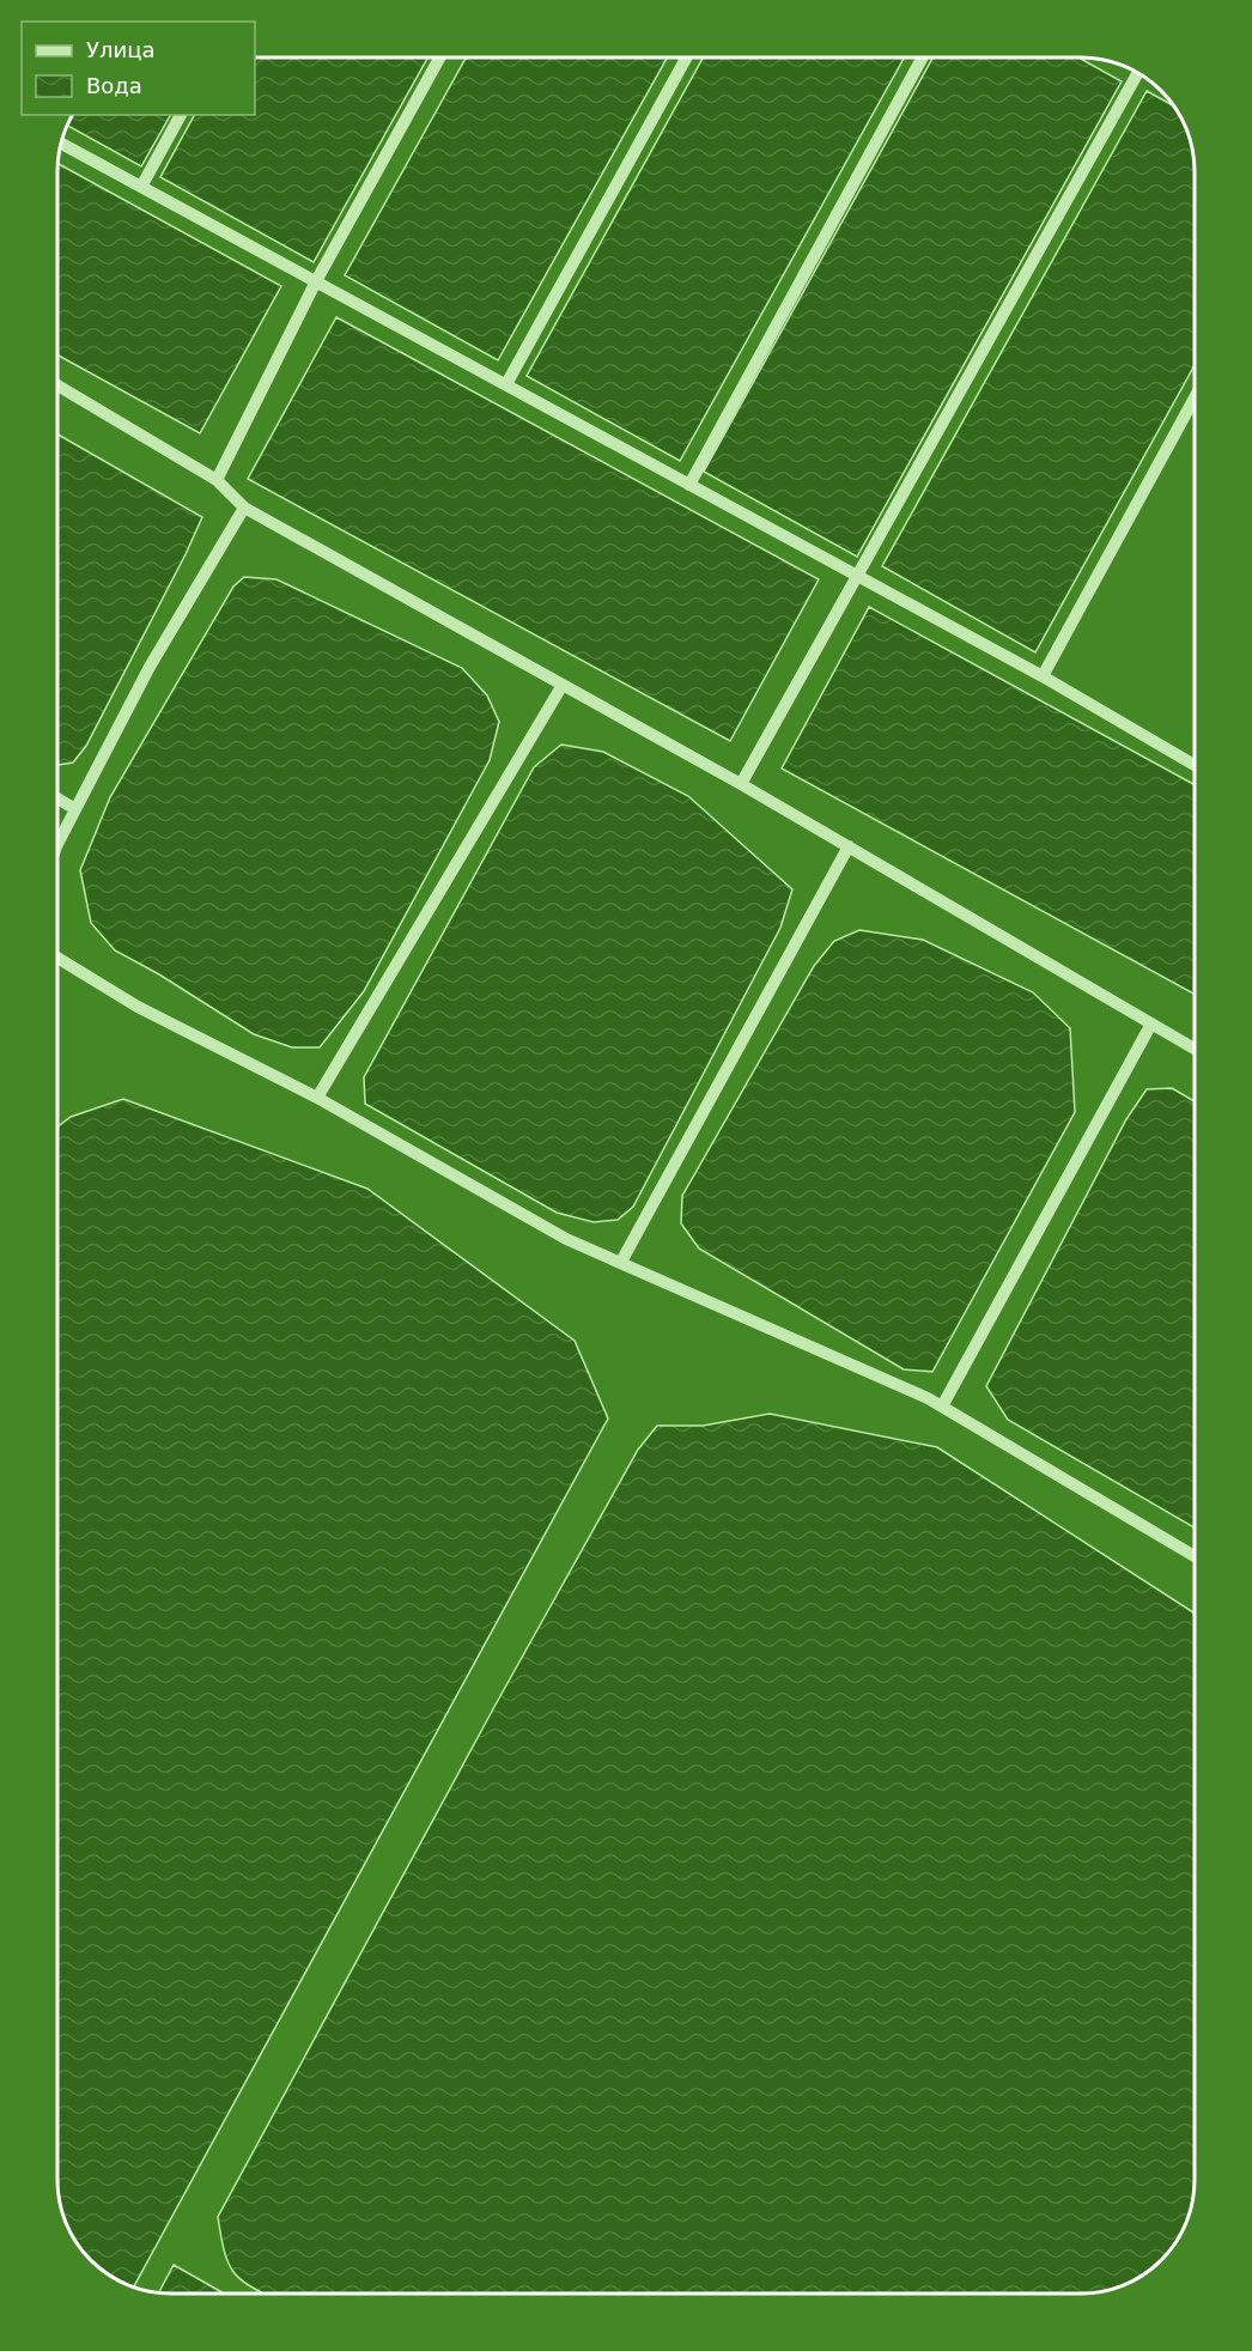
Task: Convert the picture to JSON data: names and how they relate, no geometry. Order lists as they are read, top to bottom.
{
  "legend": ["Улица", "Вода"]
}
